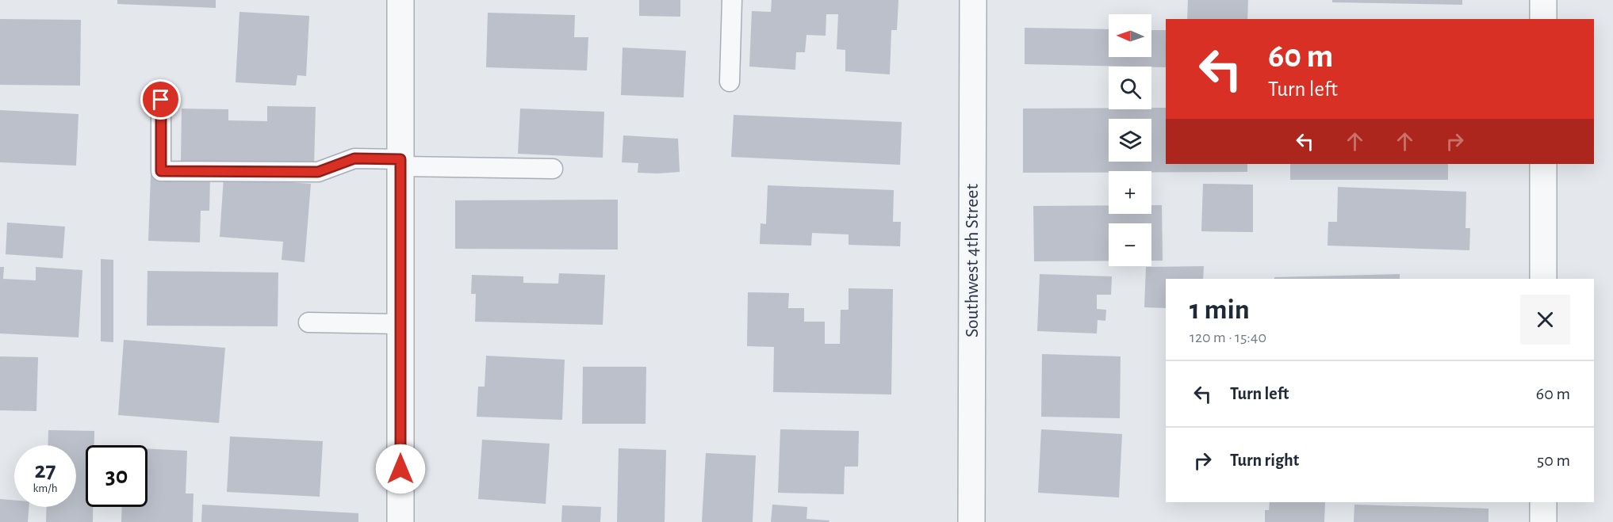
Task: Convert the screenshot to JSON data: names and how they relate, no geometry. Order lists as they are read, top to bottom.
{
  "streets": {
    "street": ["Southwest 4th Street"]
  },
  "north": "left",
  "page": {
    "map_buttons": ["+", "−"],
    "turn": ["60 m", "Turn left"],
    "heading": ["1 min", "120 m · 15:40"],
    "list": [
      {
        "name": "Turn left",
        "value": "60 m"
      },
      {
        "name": "Turn right",
        "value": "50 m"
      }
    ],
    "speed": "27 km/h",
    "limit": "30"
  }
}
